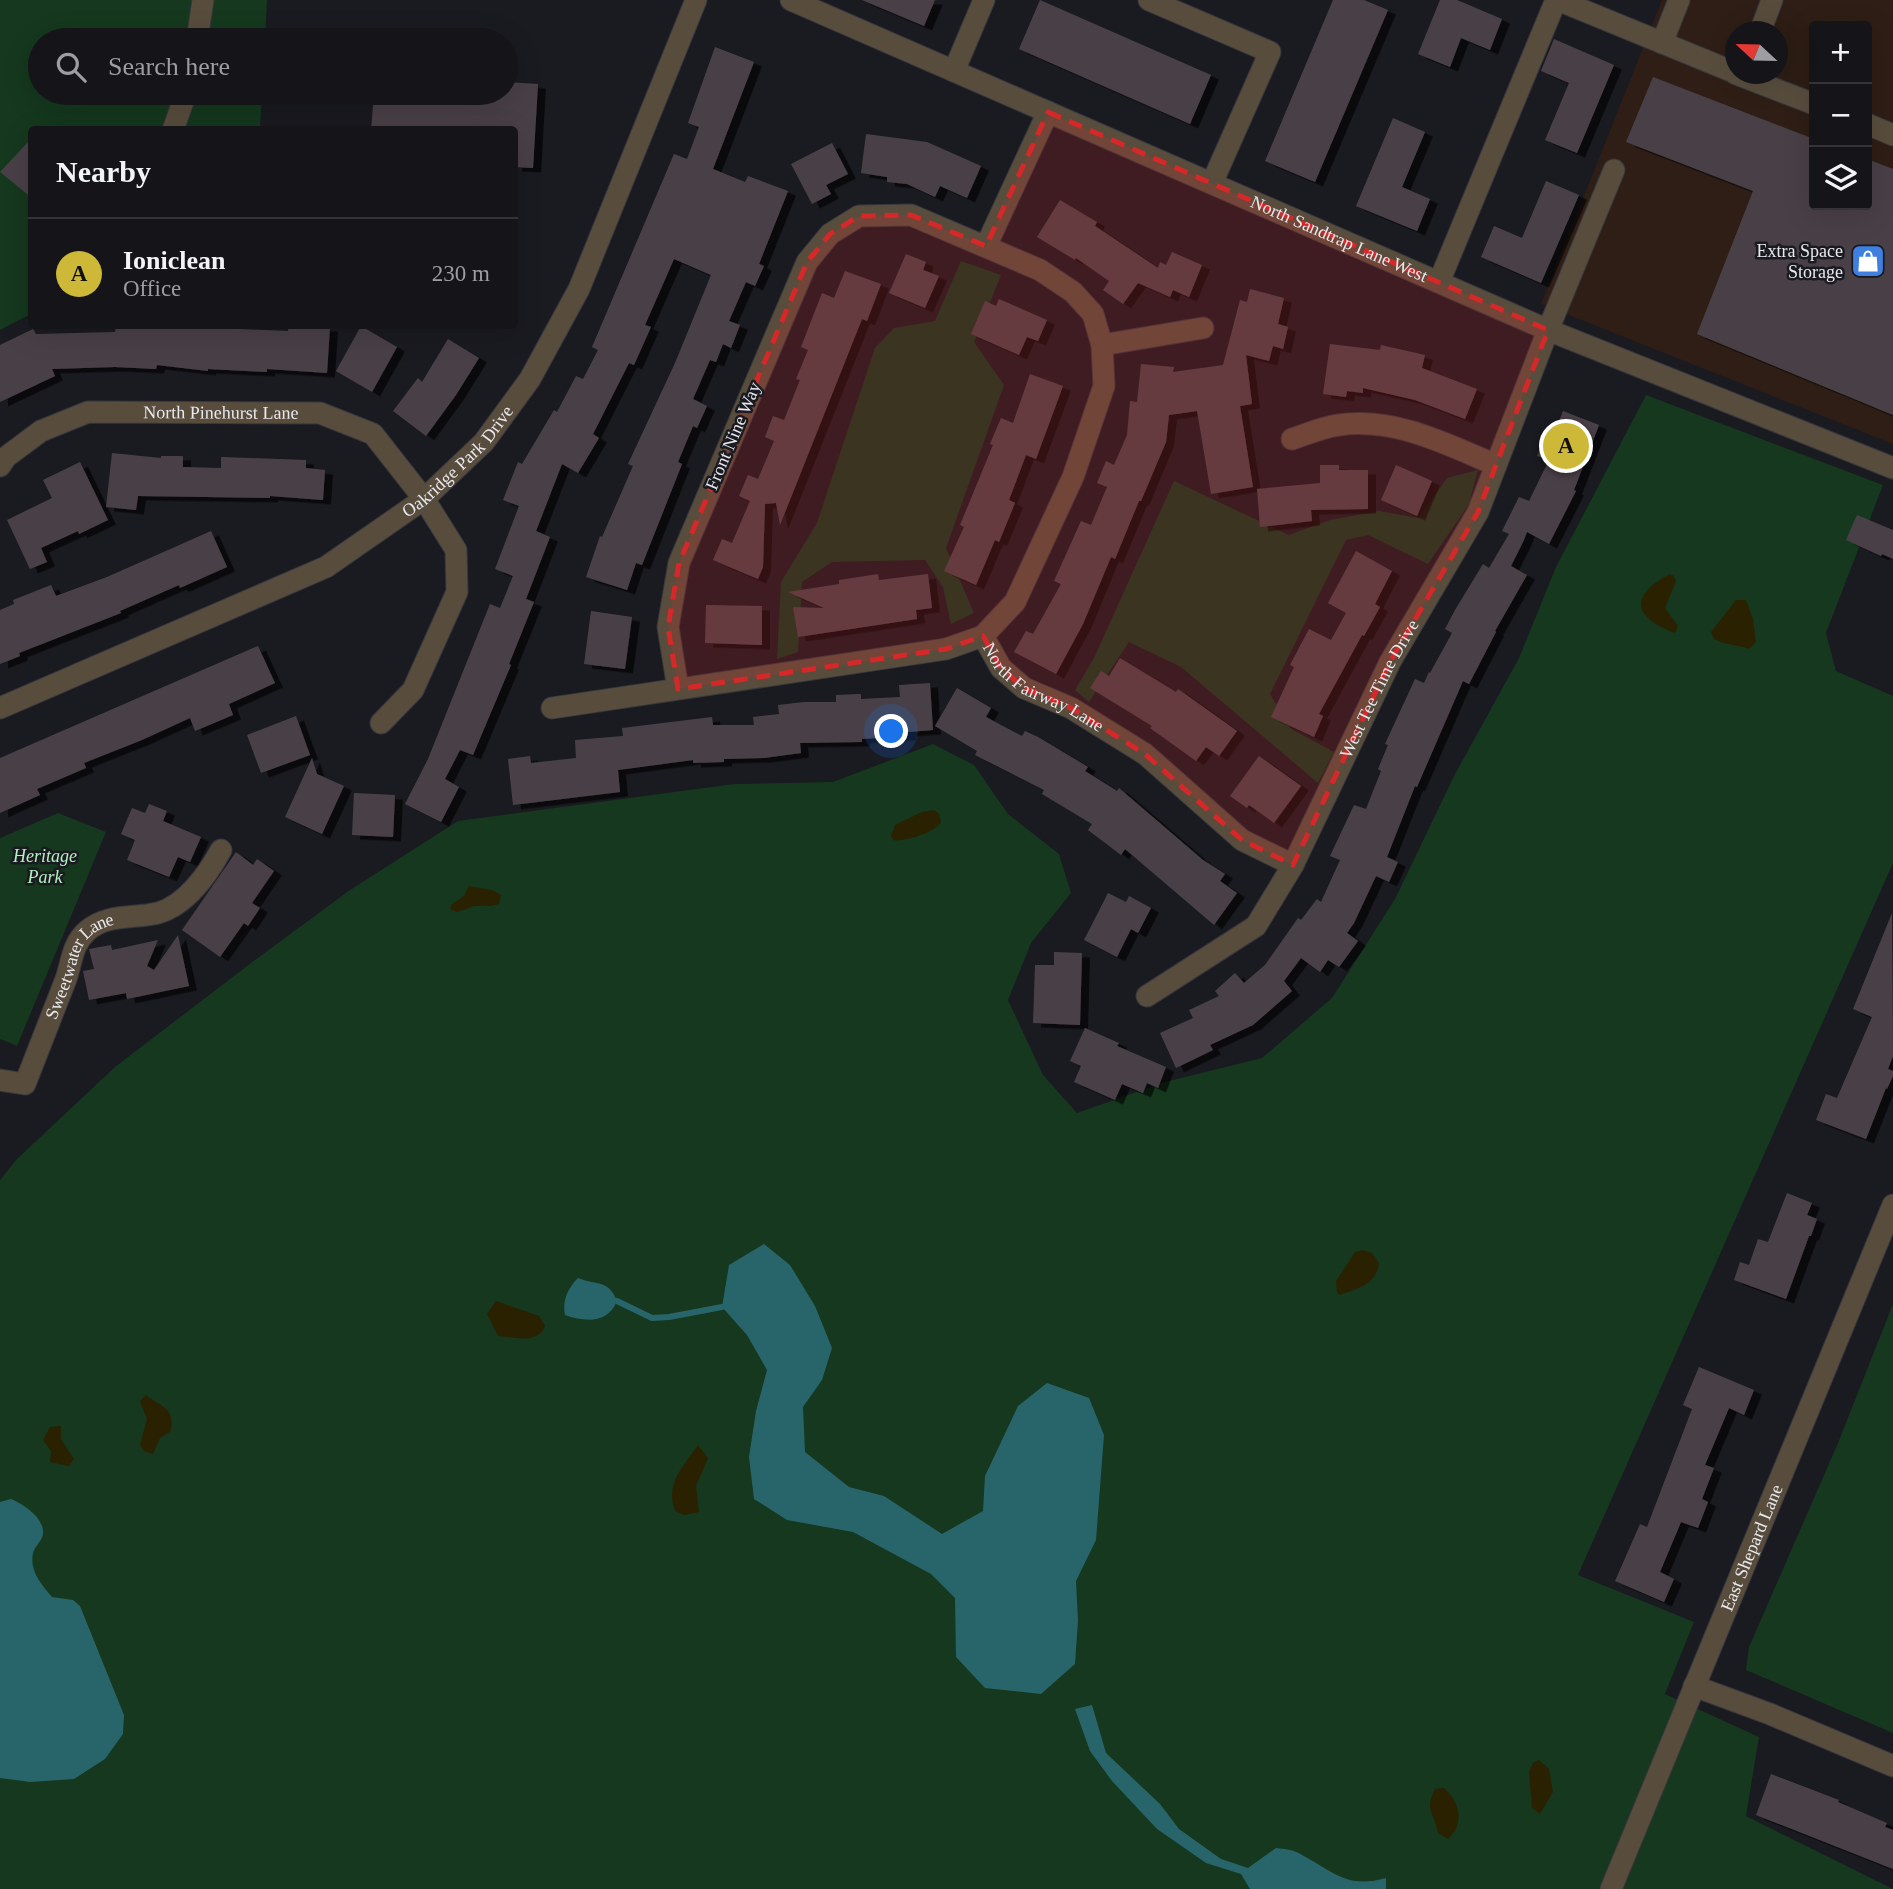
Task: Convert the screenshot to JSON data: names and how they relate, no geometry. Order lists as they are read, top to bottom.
{
  "streets": {
    "street": [
      "North Sandtrap Lane West",
      "North Pinehurst Lane",
      "Front Nine Way",
      "Oakridge Park Drive",
      "North Fairway Lane",
      "West Tee Time Drive",
      "Sweetwater Lane",
      "East Shepard Lane"
    ]
  },
  "crossings": [
    ["North Sandtrap Lane West", "West Tee Time Drive"],
    ["North Pinehurst Lane", "Oakridge Park Drive"],
    ["Front Nine Way", "North Fairway Lane"],
    ["North Fairway Lane", "West Tee Time Drive"]
  ],
  "parks": ["Heritage Park"],
  "places": {
    "shop": ["Extra Space Storage"]
  },
  "north": "left",
  "page": {
    "map_buttons": ["+", "−"],
    "search": "Search here",
    "heading": "Nearby",
    "list": [
      {
        "mark": "A",
        "name": "Ioniclean",
        "note": "Office",
        "value": "230 m"
      }
    ],
    "pins": "A"
  }
}
